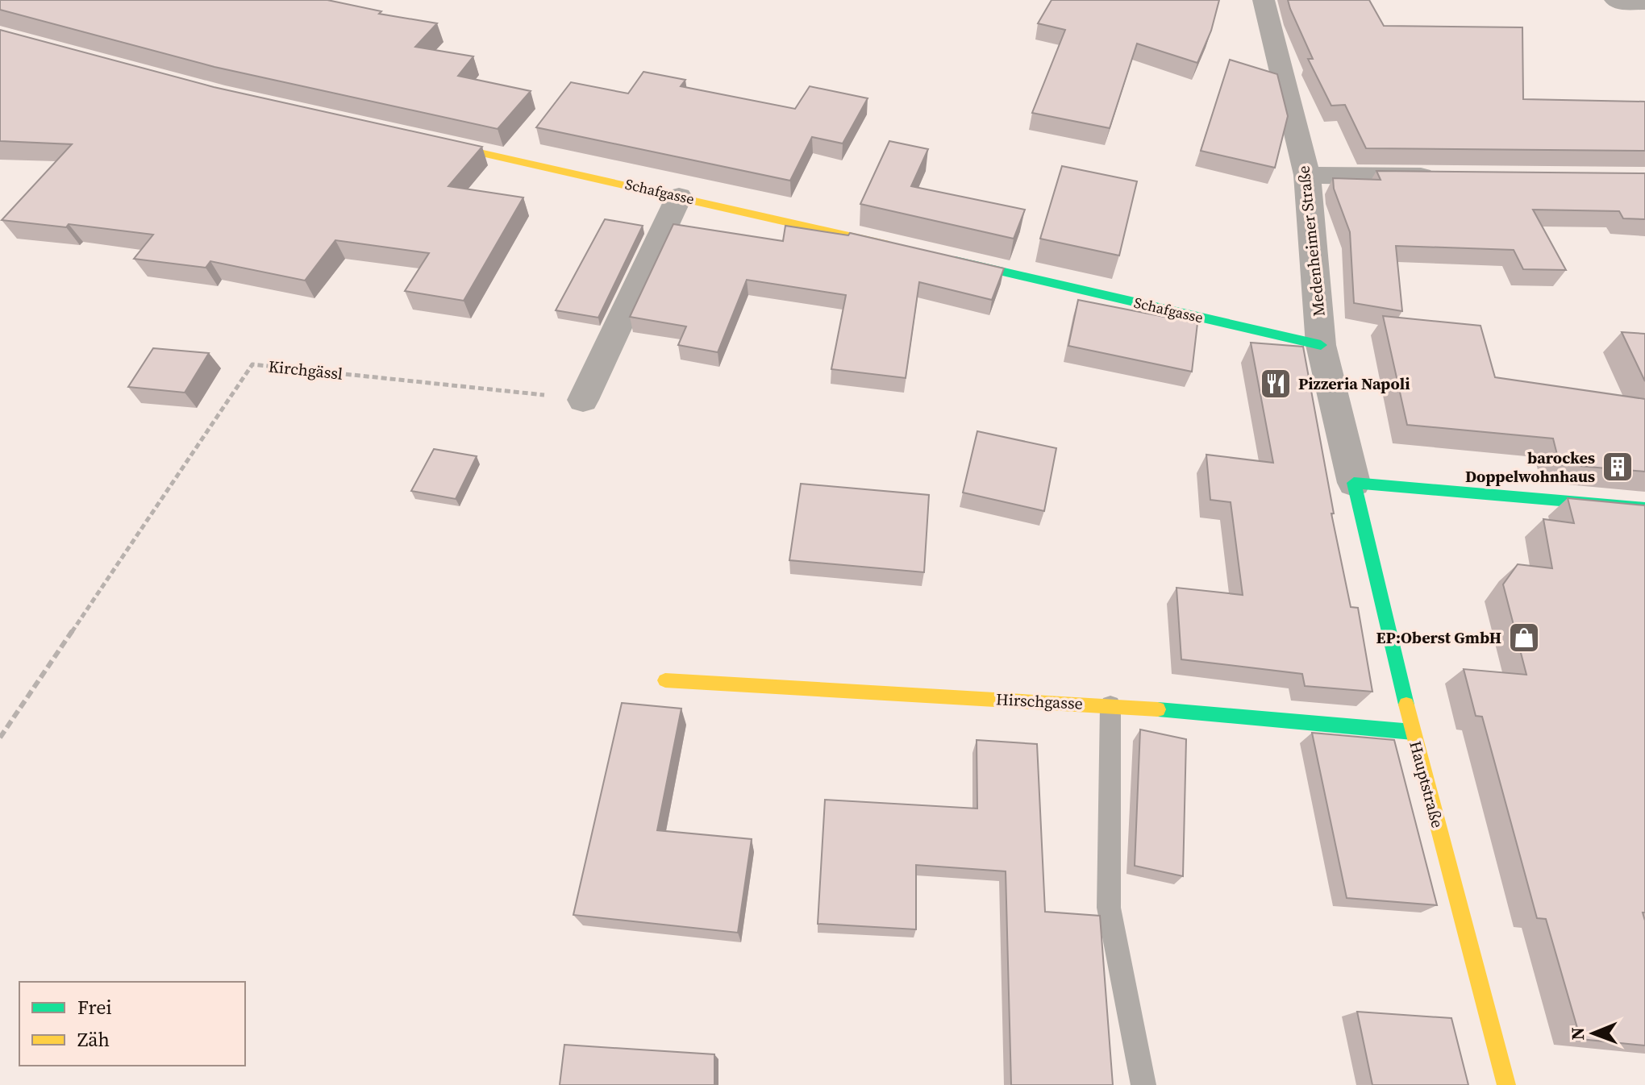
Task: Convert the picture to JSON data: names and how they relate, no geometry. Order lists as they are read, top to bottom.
{
  "streets": {
    "street": [
      "Schafgasse",
      "Medenheimer Straße",
      "Hirschgasse",
      "Hauptstraße"
    ],
    "path": ["Kirchgässl"]
  },
  "crossings": [
    ["Schafgasse", "Medenheimer Straße"],
    ["Medenheimer Straße", "Hauptstraße"],
    ["Hirschgasse", "Hauptstraße"]
  ],
  "places": {
    "restaurant": ["Pizzeria Napoli"],
    "building": ["barockes Doppelwohnhaus"],
    "shop": ["EP:Oberst GmbH"]
  },
  "legend": ["Frei", "Zäh"],
  "north": "left"
}
